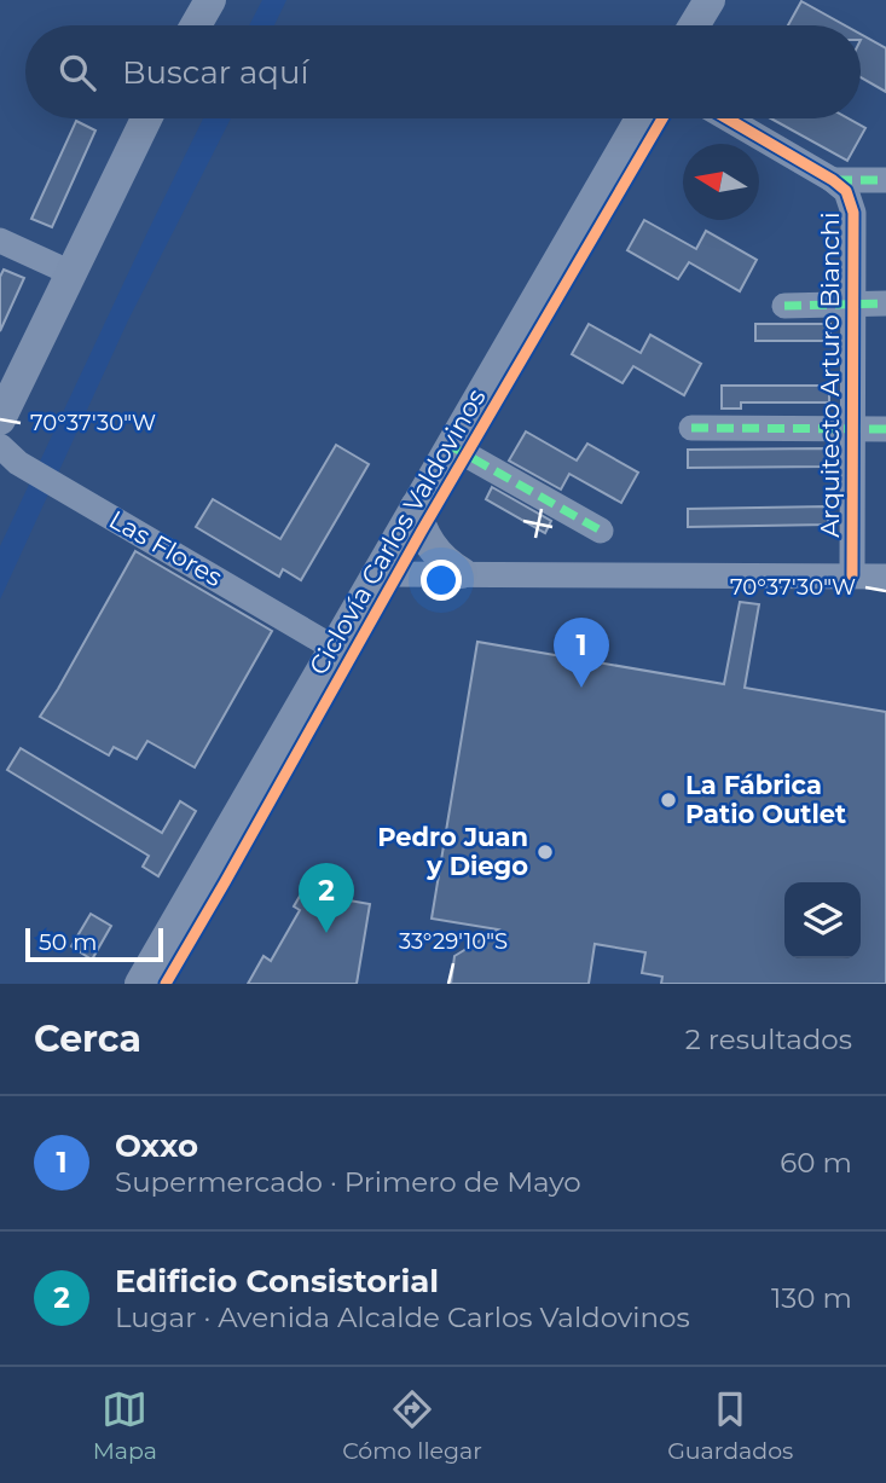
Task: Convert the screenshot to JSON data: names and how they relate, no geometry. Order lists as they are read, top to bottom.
{
  "streets": {
    "street": ["Arquitecto Arturo Bianchi", "Las Flores"],
    "cycle path": ["Ciclovía Carlos Valdovinos"]
  },
  "places": ["La Fábrica Patio Outlet", "Pedro Juan y Diego"],
  "scale_bar": "50 m",
  "north": "left",
  "page": {
    "search": "Buscar aquí",
    "pins": ["1", "2"],
    "scale": "50 m",
    "heading": ["Cerca", "2 resultados"],
    "list": [
      {
        "mark": "1",
        "name": "Oxxo",
        "note": "Supermercado · Primero de Mayo",
        "value": "60 m"
      },
      {
        "mark": "2",
        "name": "Edificio Consistorial",
        "note": "Lugar · Avenida Alcalde Carlos Valdovinos",
        "value": "130 m"
      }
    ],
    "nav": ["Mapa", "Cómo llegar", "Guardados"]
  },
  "coordinates": ["70°37'30\"W", "33°29'10\"S"]
}
